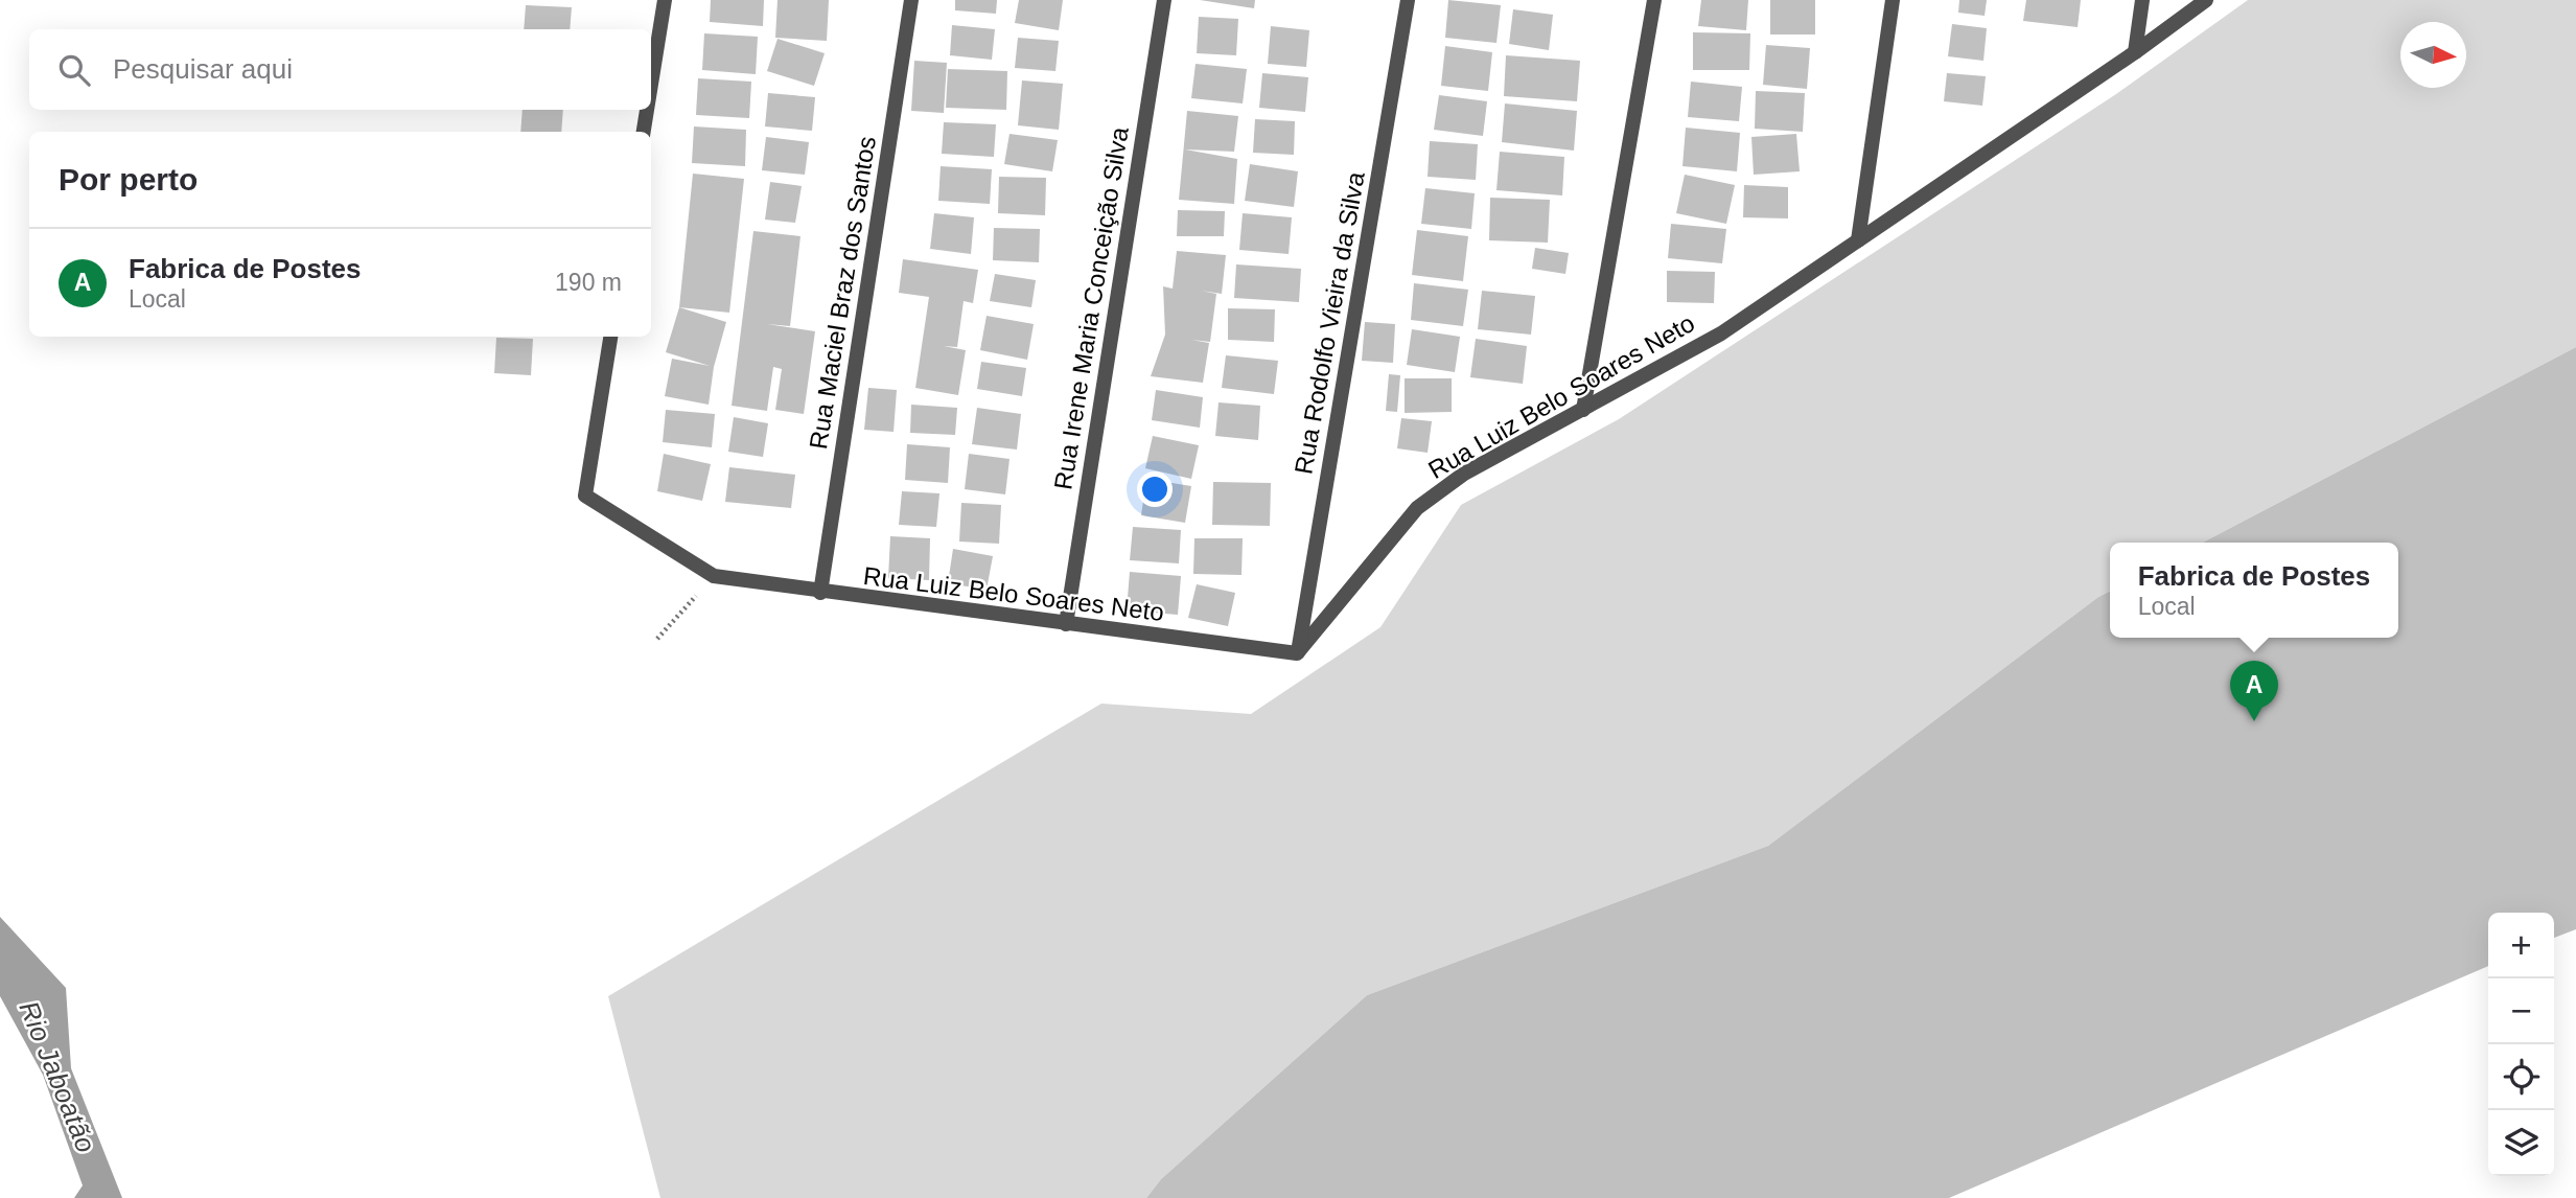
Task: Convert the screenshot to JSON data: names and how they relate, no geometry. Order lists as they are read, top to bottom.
{
  "streets": {
    "street": [
      "Rua Maciel Braz dos Santos",
      "Rua Irene Maria Conceição Silva",
      "Rua Rodolfo Vieira da Silva",
      "Rua Luiz Belo Soares Neto"
    ]
  },
  "crossings": [
    ["Rua Maciel Braz dos Santos", "Rua Luiz Belo Soares Neto"],
    ["Rua Irene Maria Conceição Silva", "Rua Luiz Belo Soares Neto"],
    ["Rua Rodolfo Vieira da Silva", "Rua Luiz Belo Soares Neto"]
  ],
  "water": ["Rio Jaboatão"],
  "north": "right",
  "page": {
    "search": "Pesquisar aqui",
    "heading": "Por perto",
    "list": [
      {
        "mark": "A",
        "name": "Fabrica de Postes",
        "note": "Local",
        "value": "190 m"
      }
    ],
    "popup": ["Fabrica de Postes", "Local"],
    "pins": "A",
    "map_buttons": ["+", "−"]
  }
}
